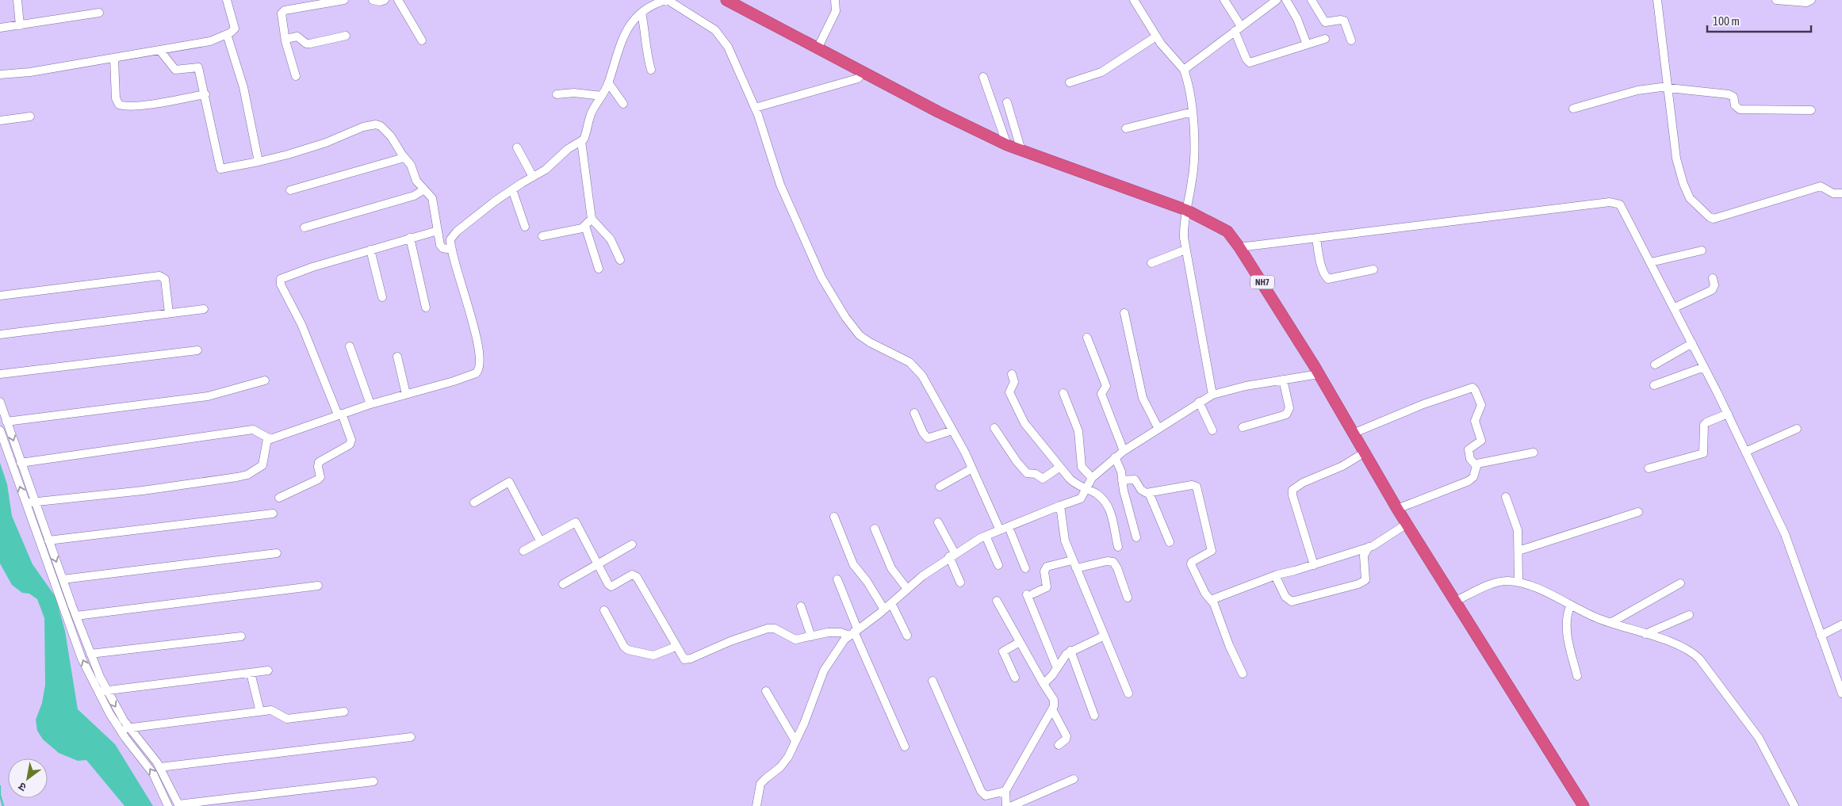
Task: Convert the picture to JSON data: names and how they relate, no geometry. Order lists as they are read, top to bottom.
{
  "streets": {
    "highway": ["NH7"]
  },
  "scale_bar": "100 m",
  "north": "bottom left"
}
